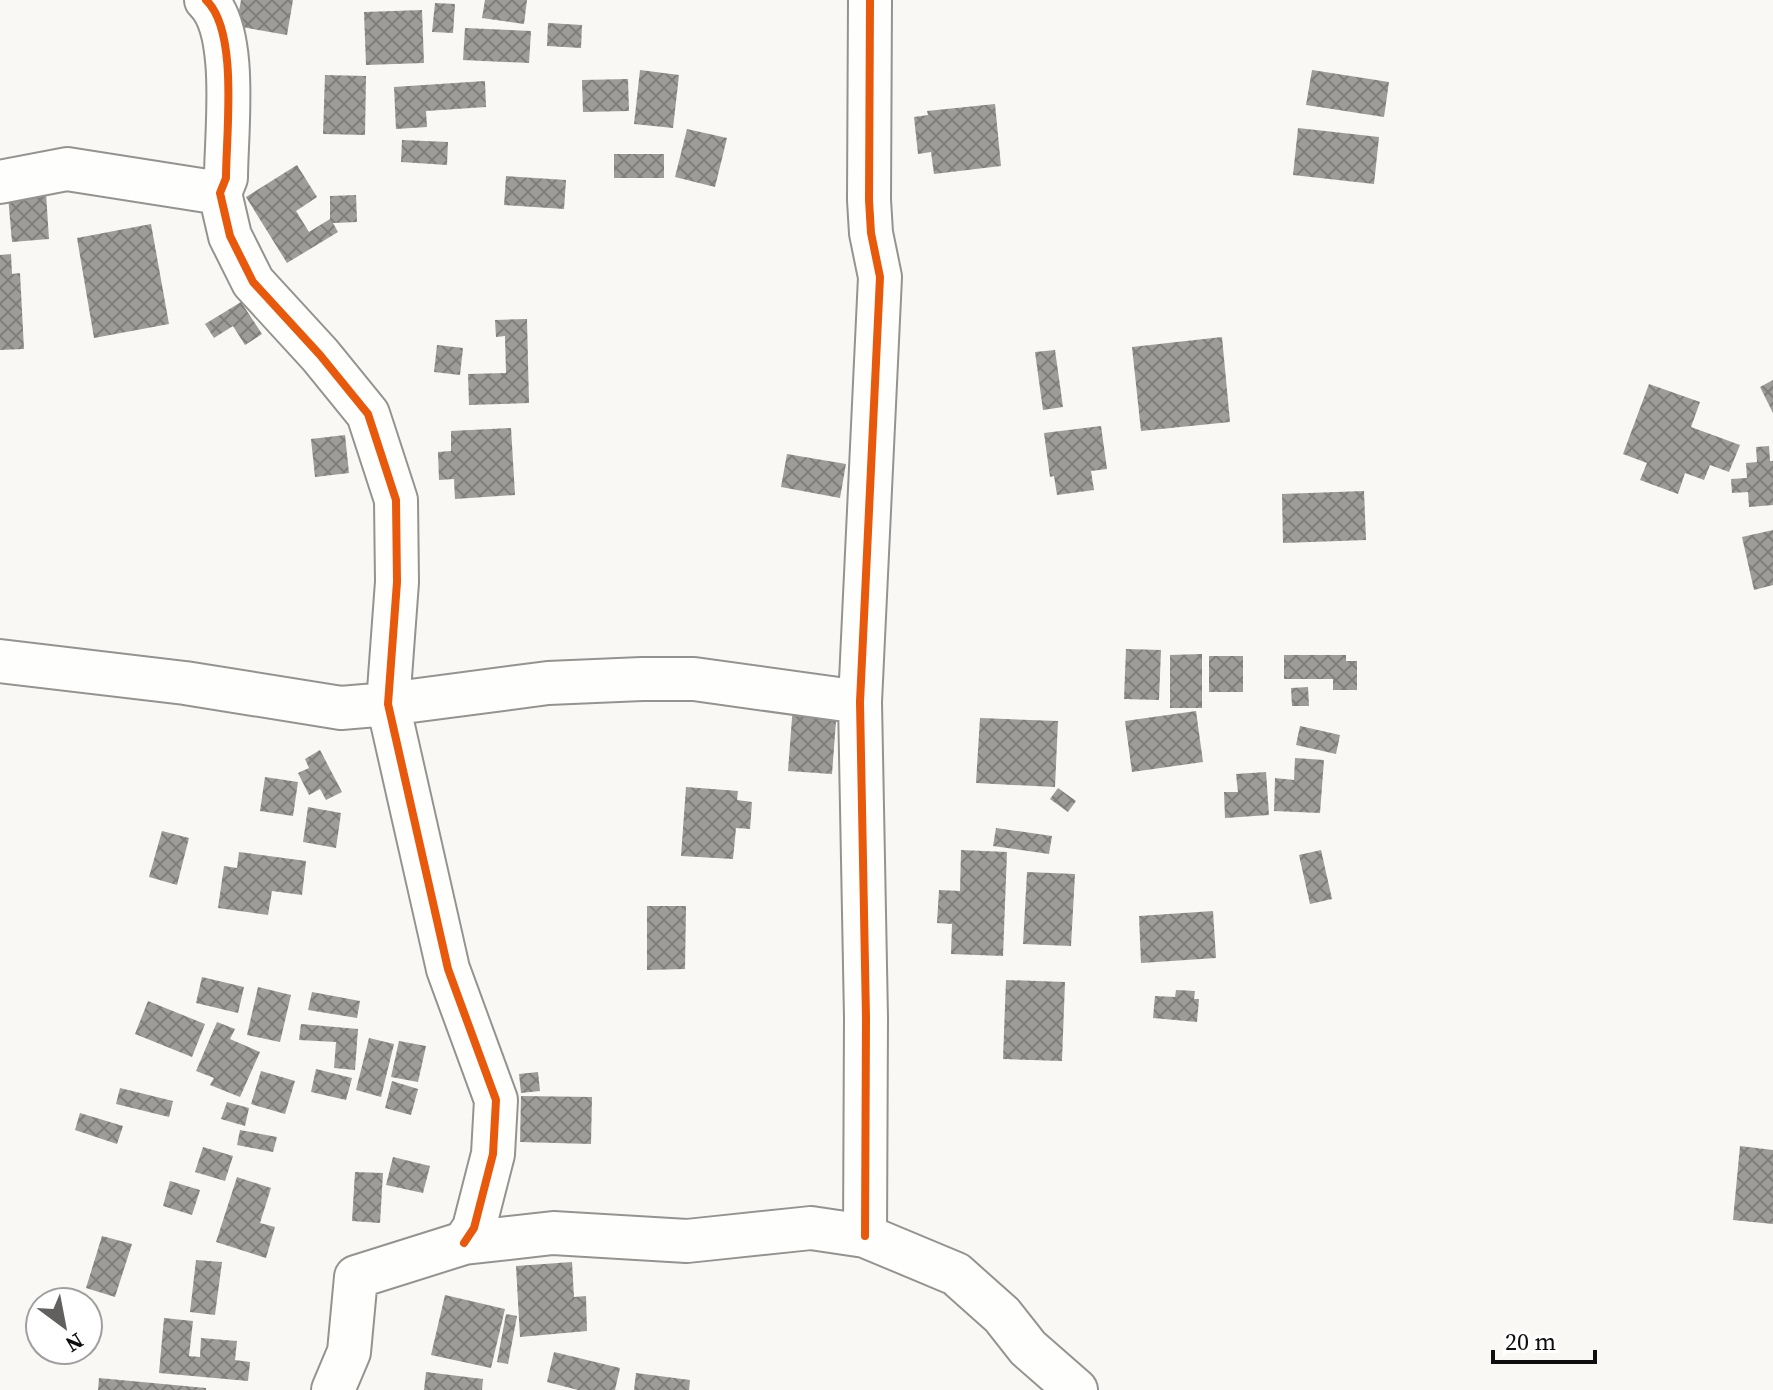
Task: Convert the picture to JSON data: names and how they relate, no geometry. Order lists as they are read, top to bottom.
{
  "scale_bar": "20 m",
  "north": "bottom right"
}
